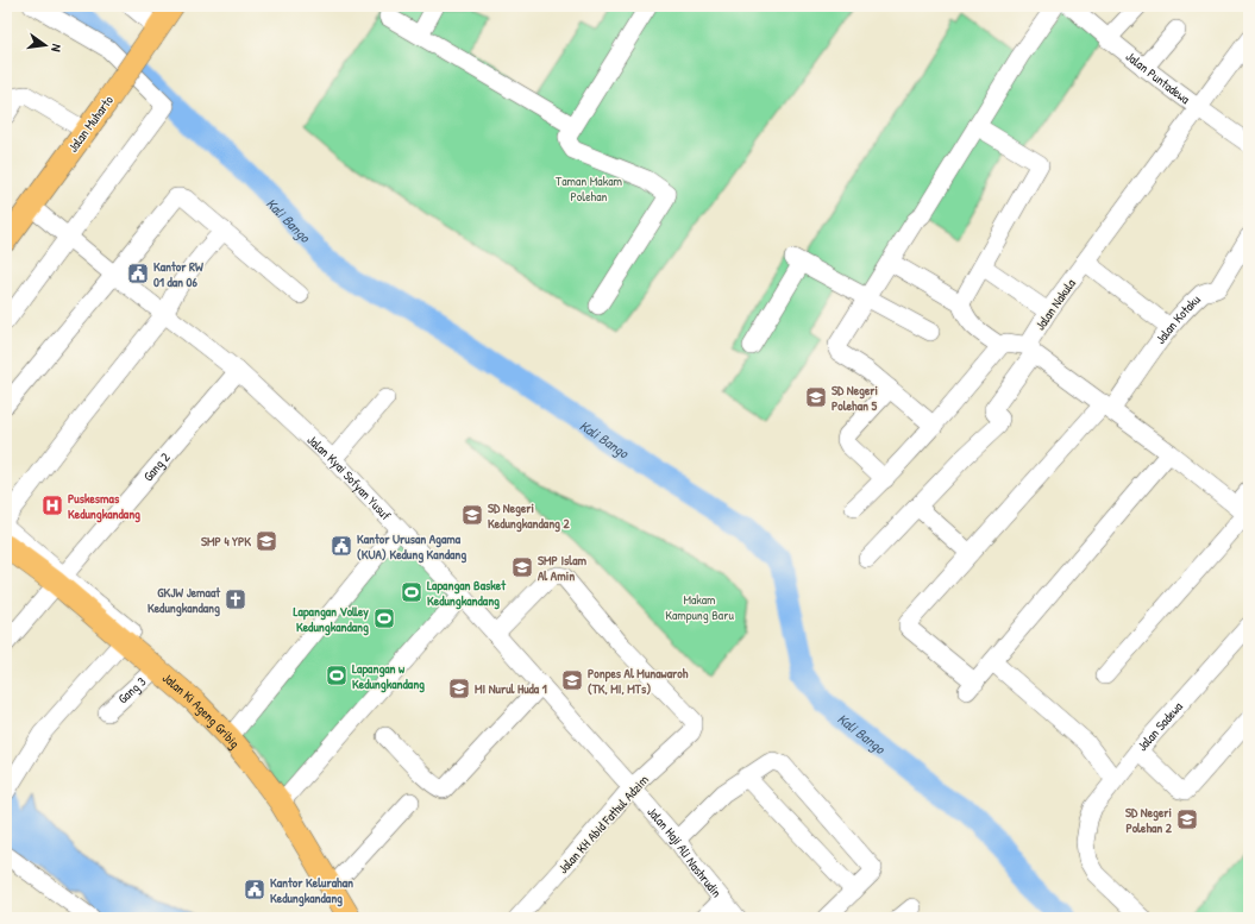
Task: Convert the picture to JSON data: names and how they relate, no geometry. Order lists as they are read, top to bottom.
{
  "streets": {
    "main road": ["Jalan Muharto", "Jalan Ki Ageng Gribig"],
    "street": [
      "Jalan Puntadewa",
      "Jalan Nakula",
      "Jalan Kotaku",
      "Gang 2",
      "Jalan Kyai Sofyan Yusuf",
      "Gang 3",
      "Jalan Sadewa",
      "Jalan KH Abid Fathul Adzim",
      "Jalan Haji Ali Nashrudin"
    ]
  },
  "crossings": [
    ["Jalan Puntadewa", "Jalan Nakula"],
    ["Jalan Muharto", "Jalan Kyai Sofyan Yusuf"],
    ["Gang 2", "Jalan Kyai Sofyan Yusuf"],
    ["Gang 2", "Jalan Ki Ageng Gribig"],
    ["Jalan Kyai Sofyan Yusuf", "Jalan KH Abid Fathul Adzim"],
    ["Jalan Kyai Sofyan Yusuf", "Jalan Haji Ali Nashrudin"],
    ["Gang 3", "Jalan Ki Ageng Gribig"],
    ["Jalan KH Abid Fathul Adzim", "Jalan Haji Ali Nashrudin"]
  ],
  "water": ["Kali Bango"],
  "parks": ["Taman Makam Polehan", "Makam Kampung Baru"],
  "places": {
    "public building": ["Kantor RW 01 dan 06", "Kantor Urusan Agama (KUA) Kedung Kandang", "Kantor Kelurahan Kedungkandang"],
    "school or university": [
      "SD Negeri Polehan 5",
      "SD Negeri Kedungkandang 2",
      "SMP 4 YPK",
      "SMP Islam Al Amin",
      "Ponpes Al Munawaroh (TK, MI, MTs)",
      "MI Nurul Huda 1",
      "SD Negeri Polehan 2"
    ],
    "hospital": ["Puskesmas Kedungkandang"],
    "sports": ["Lapangan Basket Kedungkandang", "Lapangan Volley Kedungkandang", "Lapangan w Kedungkandang"],
    "church": ["GKJW Jemaat Kedungkandang"]
  },
  "north": "right"
}
